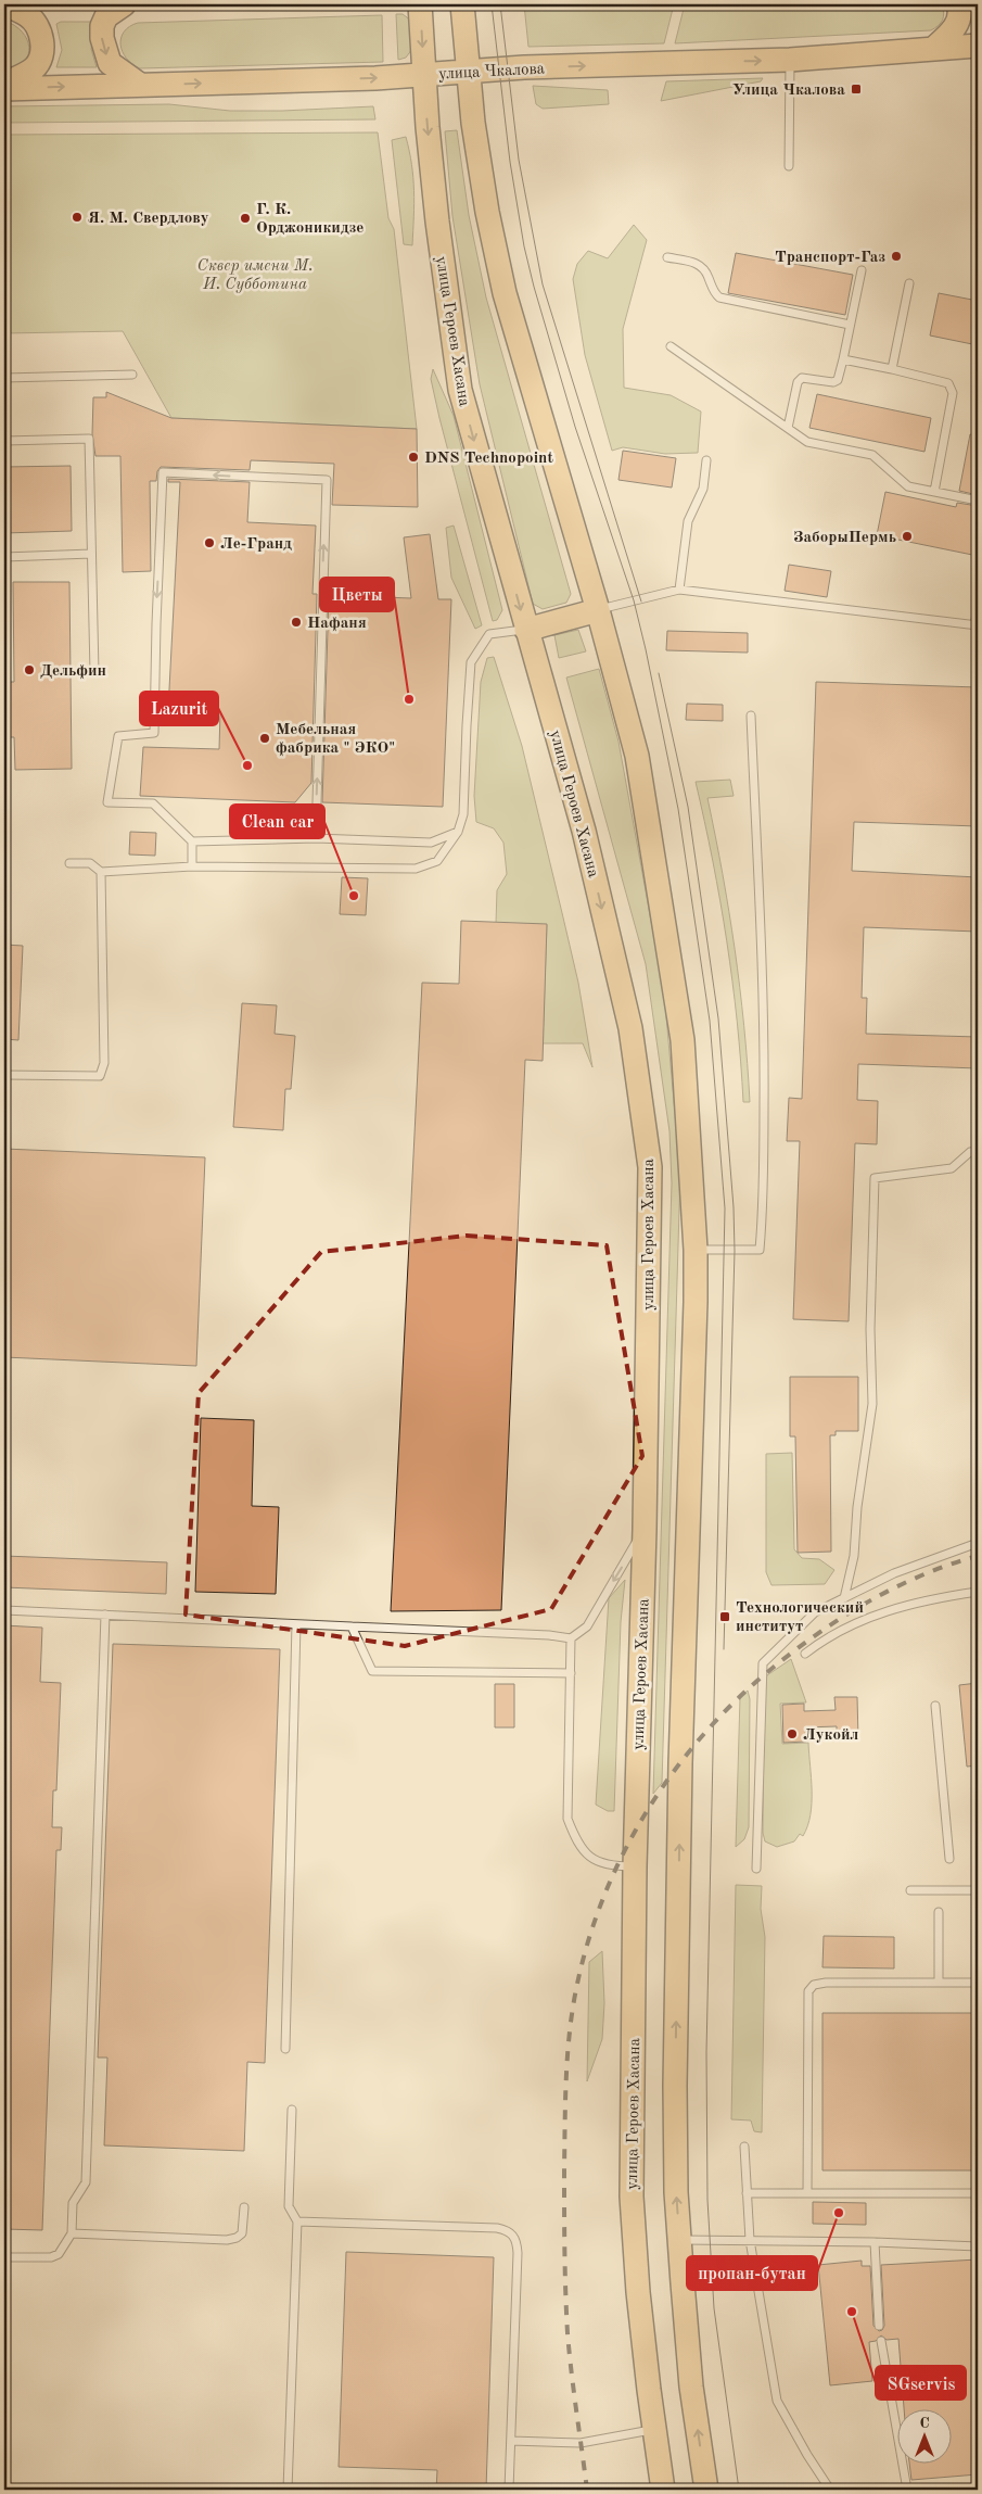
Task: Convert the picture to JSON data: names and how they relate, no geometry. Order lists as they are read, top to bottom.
{
  "streets": {
    "main road": ["улица Чкалова", "улица Героев Хасана"]
  },
  "crossings": [
    ["улица Чкалова", "улица Героев Хасана"]
  ],
  "one_way": ["улица Чкалова"],
  "parks": ["Сквер имени М. И. Субботина"],
  "places": {
    "transit": ["Улица Чкалова", "Технологический институт"],
    "other": [
      "Я. М. Свердлову",
      "Г. К. Орджоникидзе",
      "Транспорт-Газ",
      "DNS Technopoint",
      "ЗаборыПермь",
      "Ле-Гранд",
      "Нафаня",
      "Дельфин",
      "Цветы",
      "Мебельная фабрика \" ЭКО\"",
      "Lazurit",
      "Clean car",
      "Лукойл",
      "пропан-бутан",
      "SGservis"
    ]
  },
  "north": "top"
}
